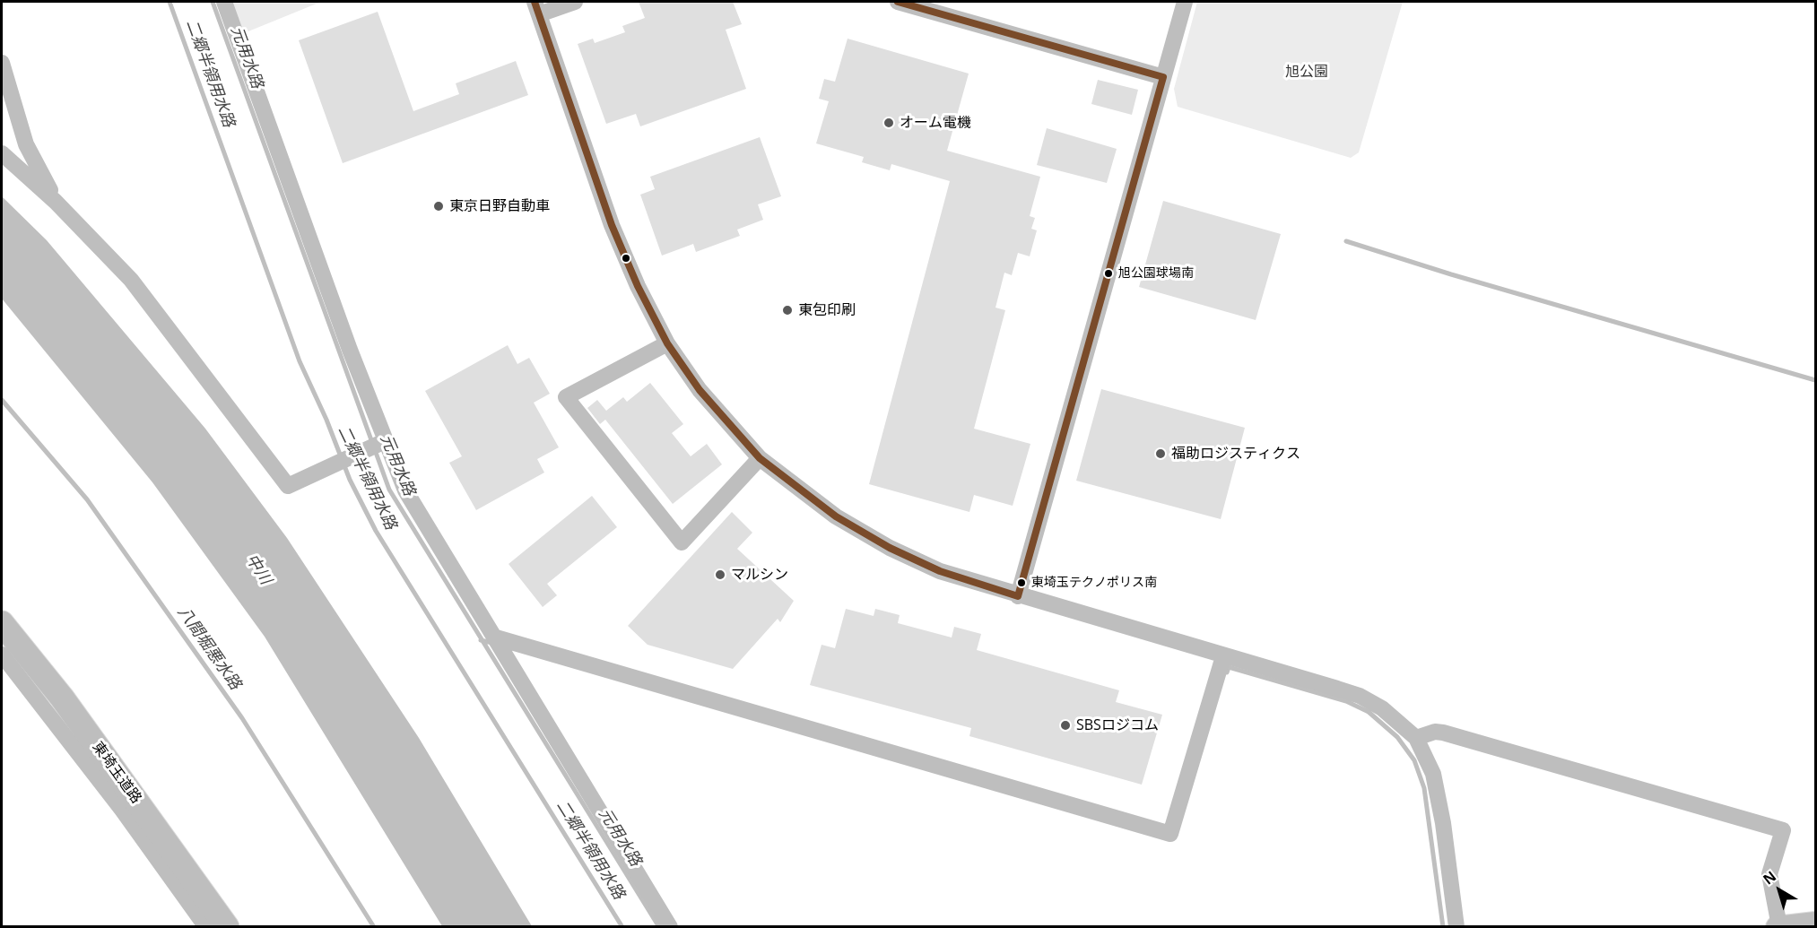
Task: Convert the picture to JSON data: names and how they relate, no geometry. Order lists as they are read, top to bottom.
{
  "streets": {
    "highway": ["東埼玉道路"]
  },
  "water": [
    "元用水路",
    "二郷半領用水路",
    "中川",
    "八間堀悪水路"
  ],
  "parks": ["旭公園"],
  "places": [
    "オーム電機",
    "東京日野自動車",
    "旭公園球場南",
    "東包印刷",
    "福助ロジスティクス",
    "マルシン",
    "東埼玉テクノポリス南",
    "SBSロジコム"
  ],
  "north": "top left"
}
